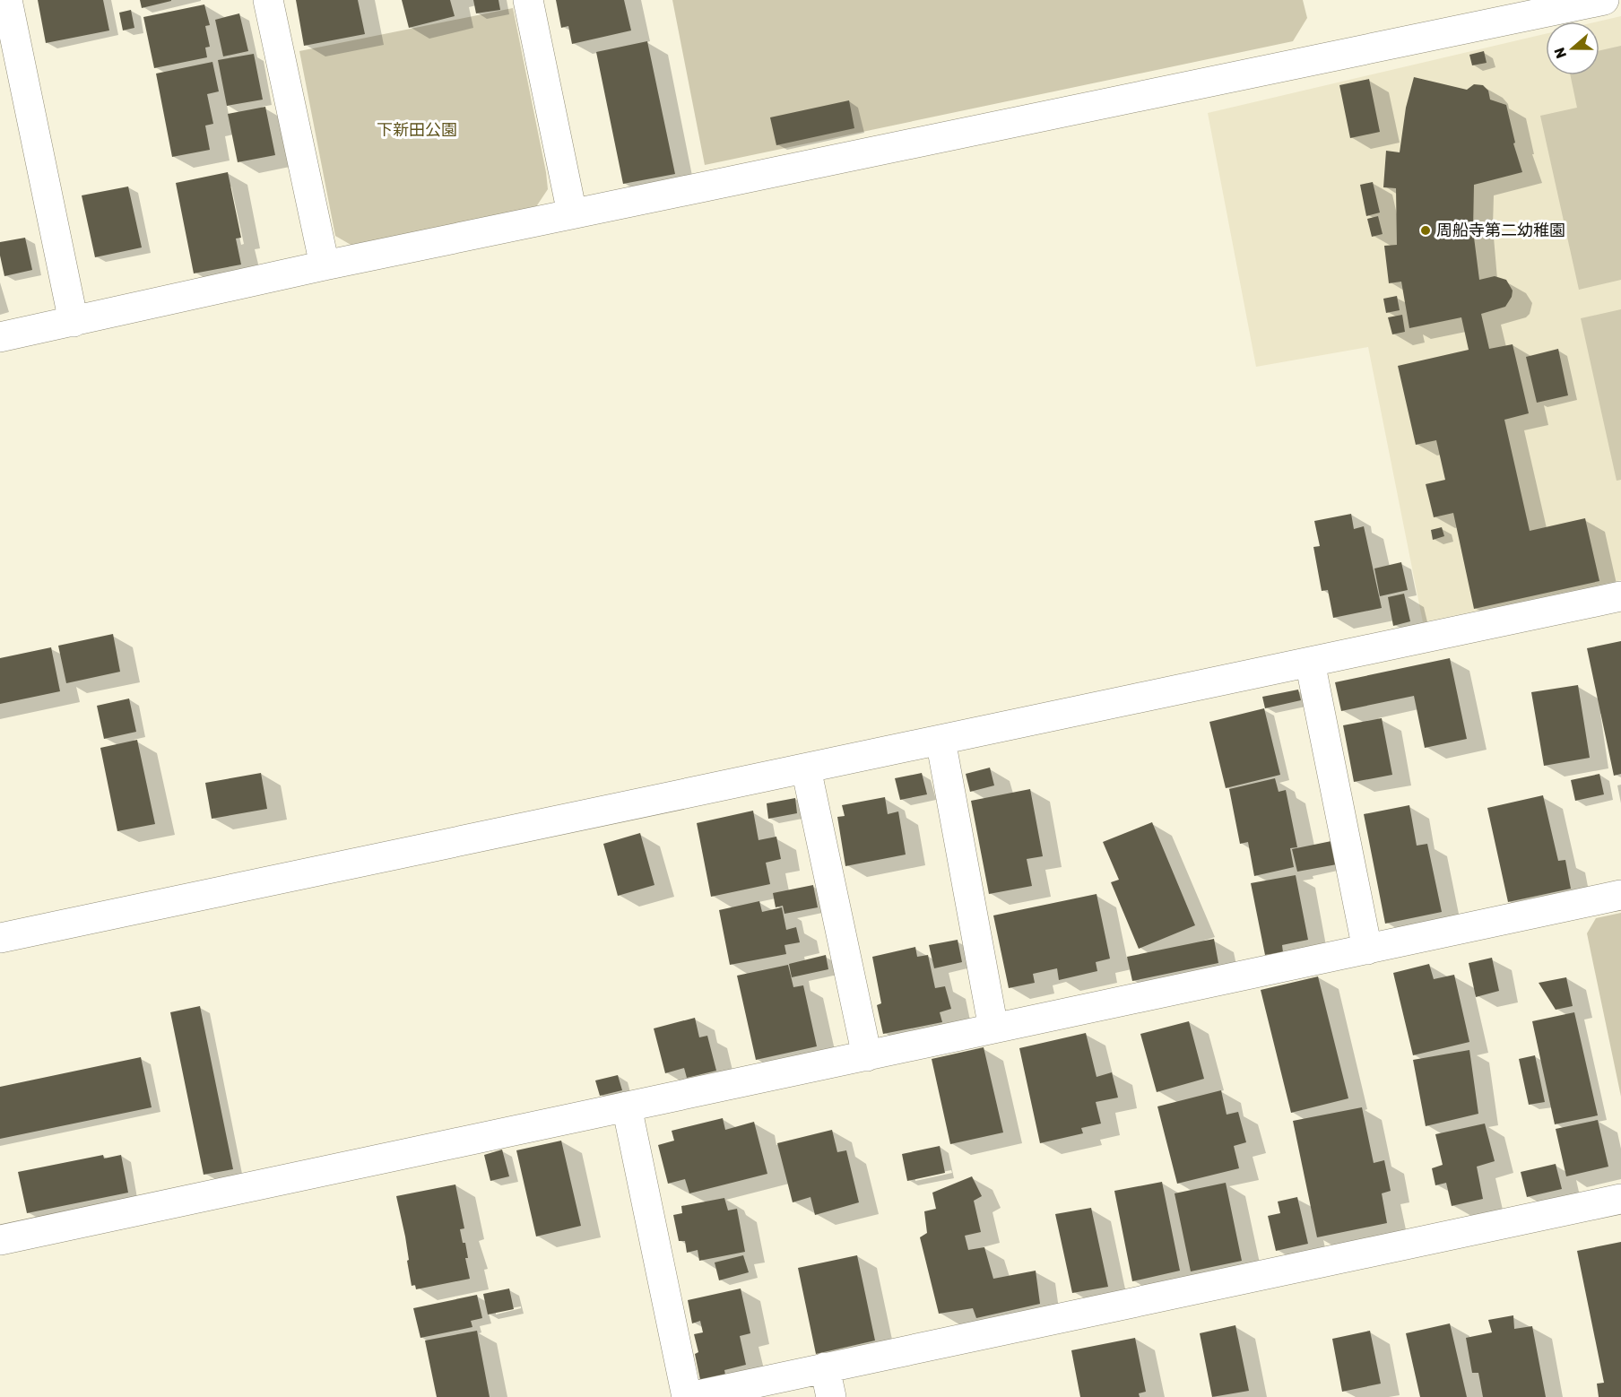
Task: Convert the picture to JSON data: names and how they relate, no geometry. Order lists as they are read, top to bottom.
{
  "parks": ["下新田公園"],
  "places": ["周船寺第二幼稚園"],
  "north": "left"
}
